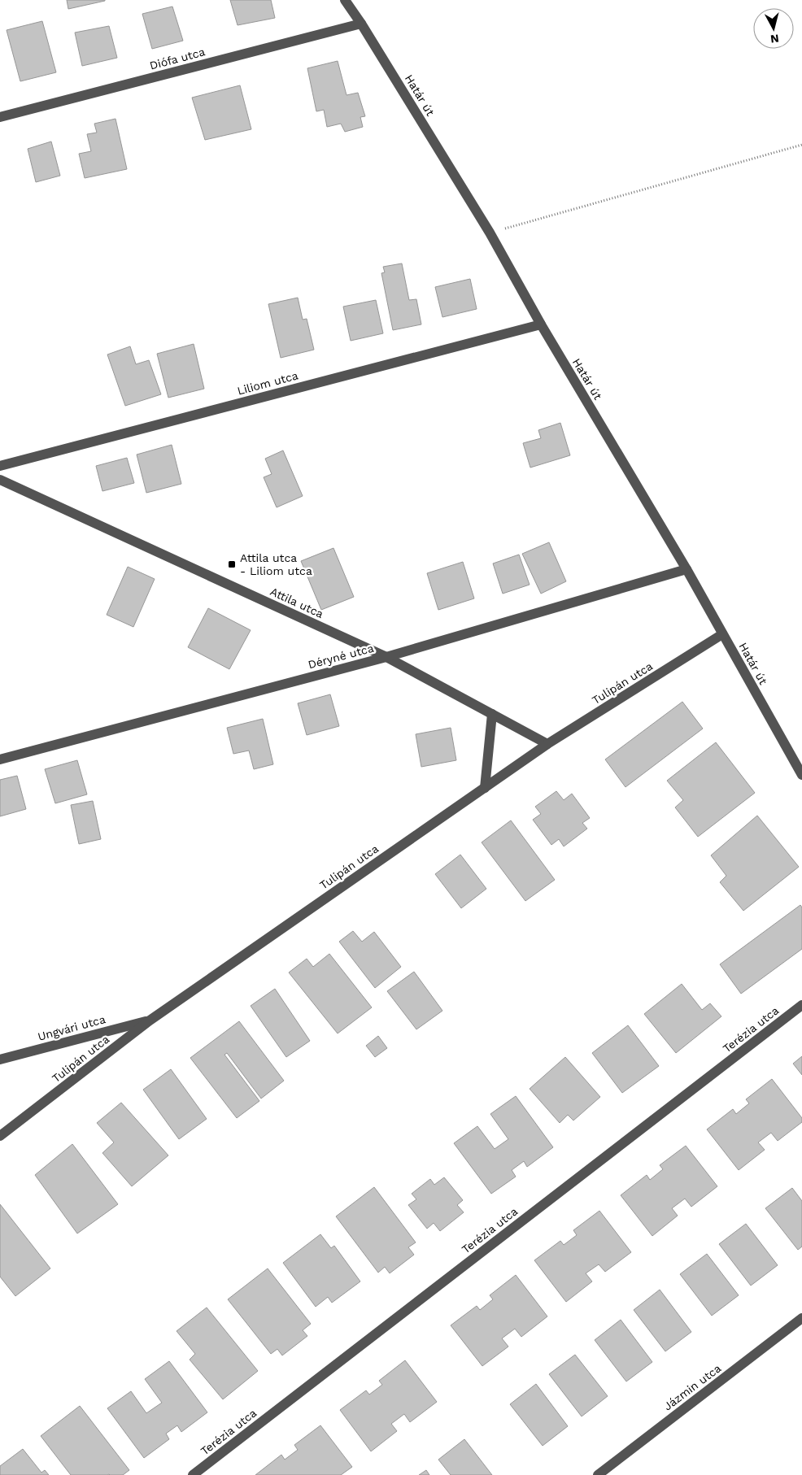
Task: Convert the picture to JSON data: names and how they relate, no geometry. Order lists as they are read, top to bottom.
{
  "streets": {
    "street": [
      "Diófa utca",
      "Határ út",
      "Liliom utca",
      "Attila utca",
      "Déryné utca",
      "Tulipán utca",
      "Ungvári utca",
      "Terézia utca",
      "Jázmin utca"
    ]
  },
  "crossings": [
    ["Diófa utca", "Határ út"],
    ["Határ út", "Liliom utca"],
    ["Határ út", "Déryné utca"],
    ["Határ út", "Tulipán utca"],
    ["Attila utca", "Déryné utca"],
    ["Attila utca", "Tulipán utca"],
    ["Tulipán utca", "Ungvári utca"]
  ],
  "places": {
    "transit": ["Attila utca - Liliom utca"]
  },
  "north": "bottom"
}
